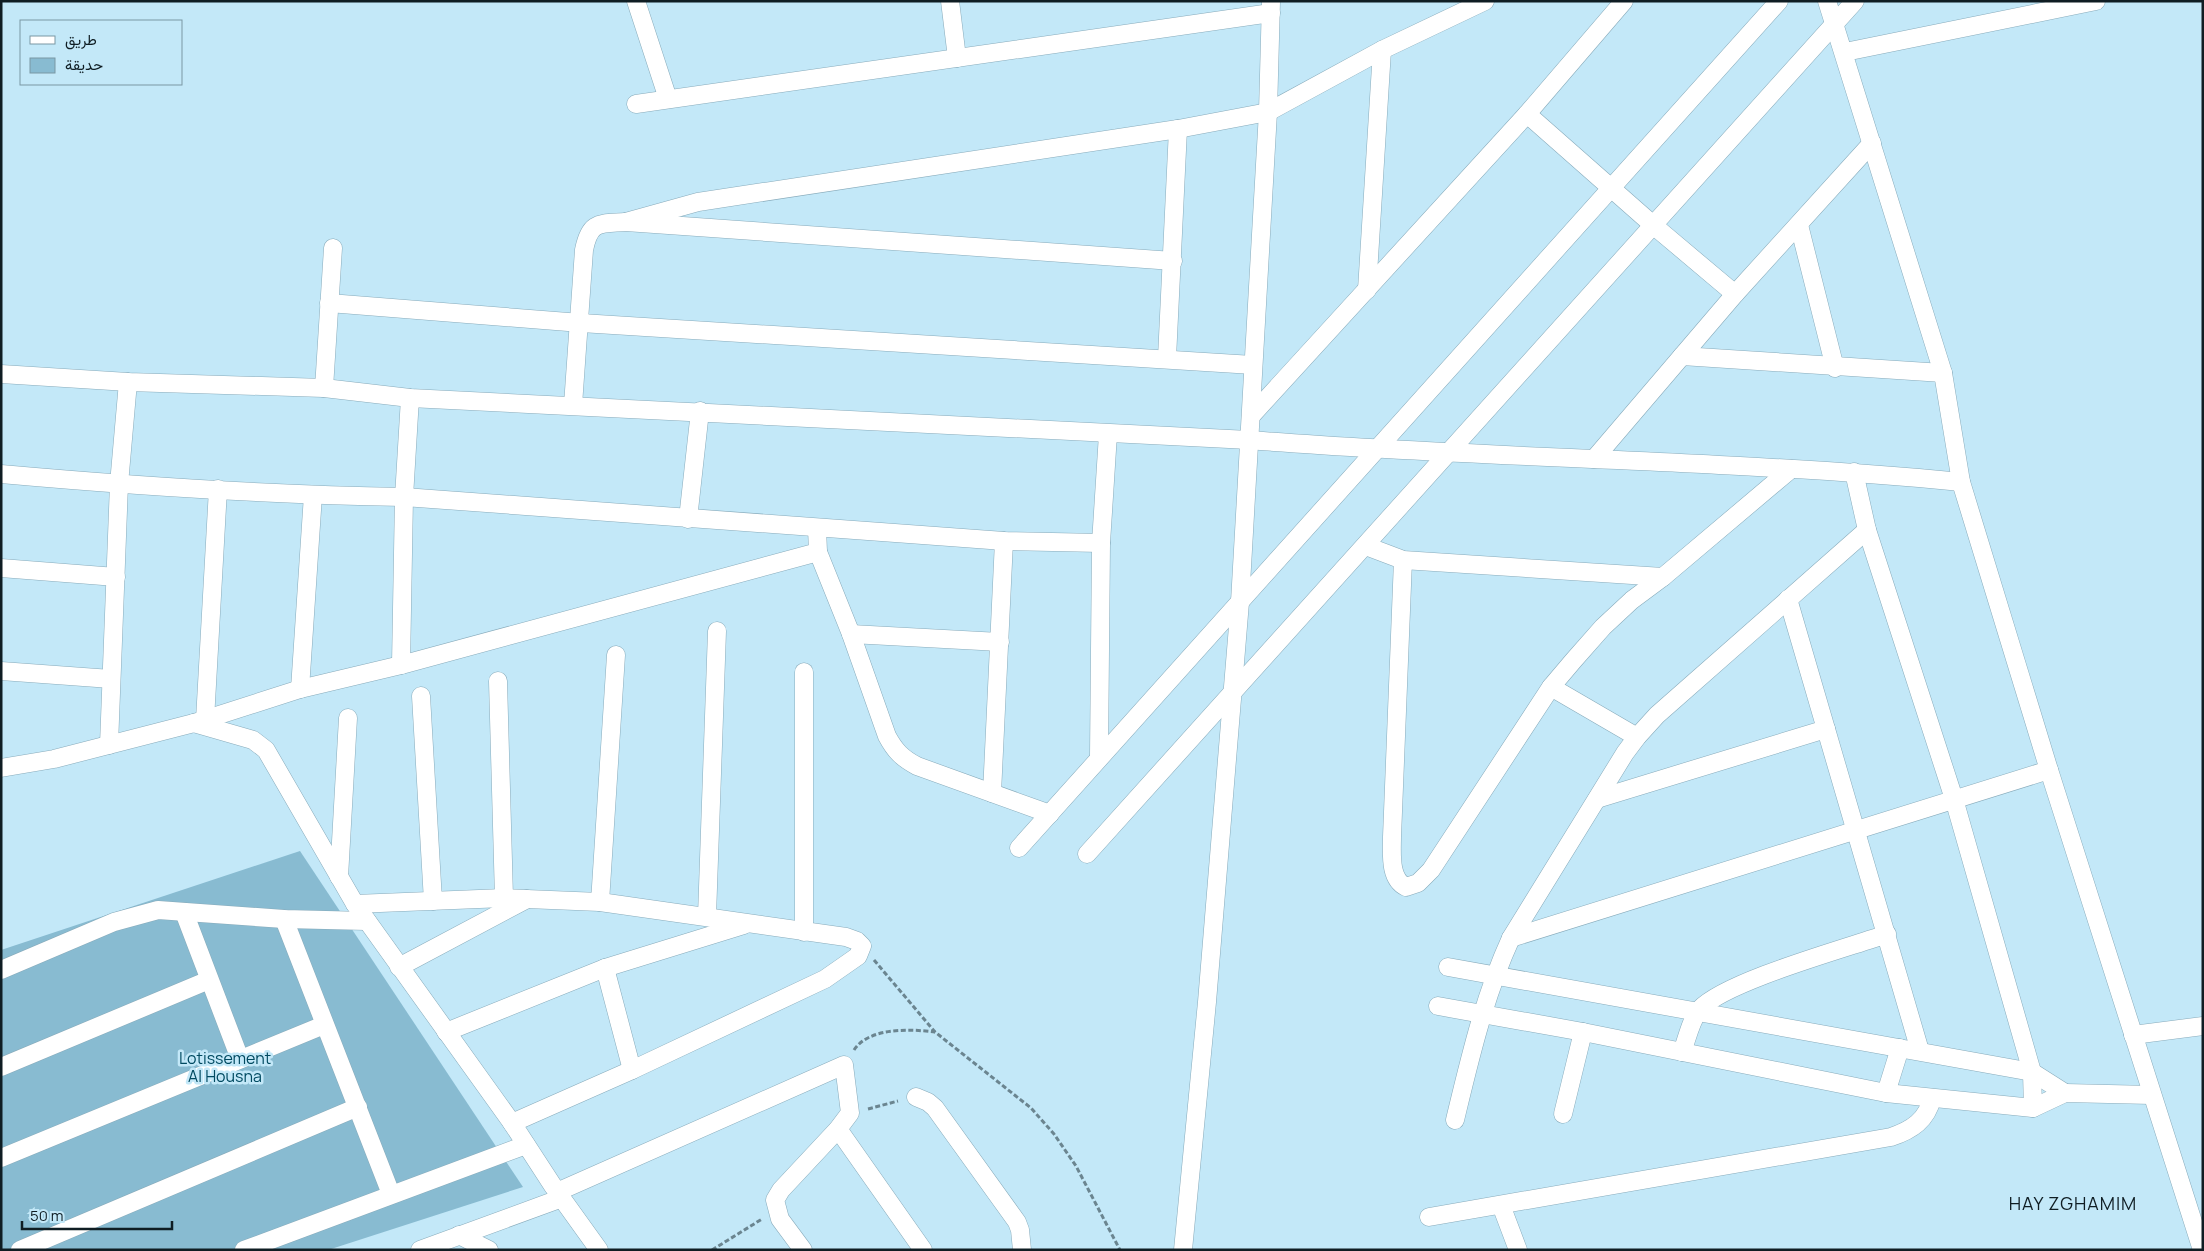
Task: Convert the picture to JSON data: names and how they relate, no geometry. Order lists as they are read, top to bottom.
{
  "districts": ["HAY ZGHAMIM"],
  "parks": ["Lotissement Al Housna"],
  "legend": ["طريق", "حديقة"],
  "scale_bar": "50 m"
}
